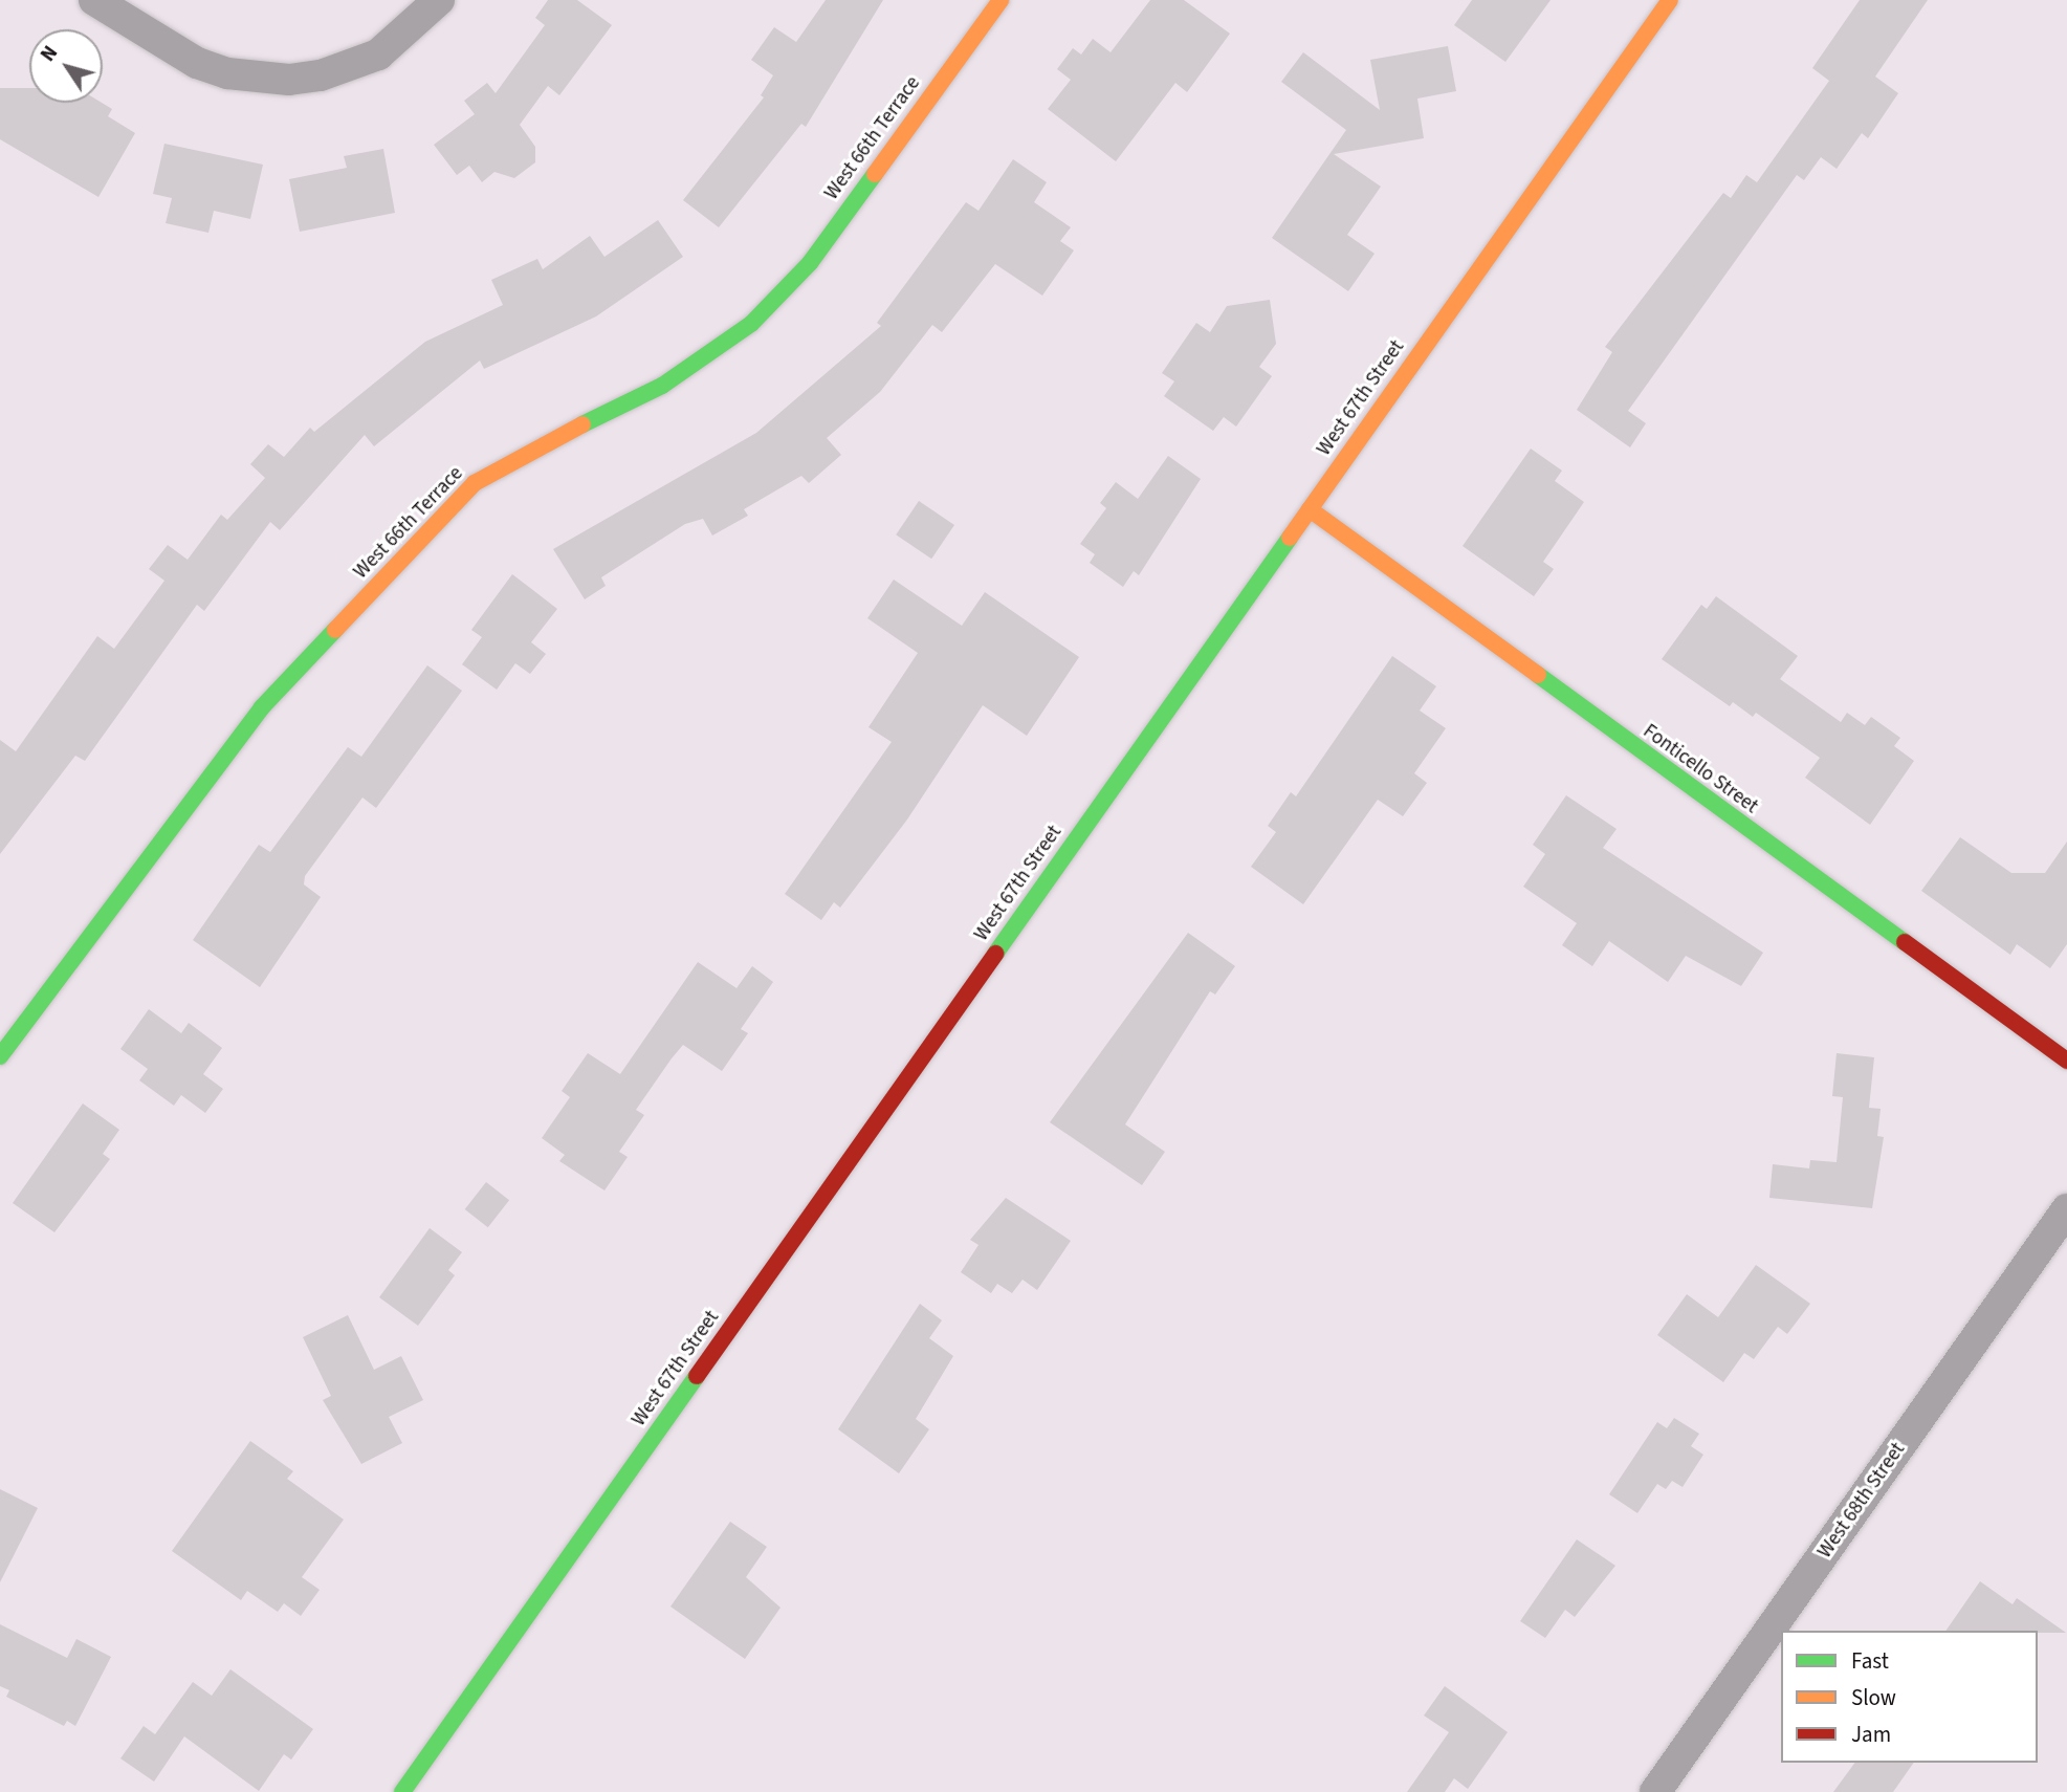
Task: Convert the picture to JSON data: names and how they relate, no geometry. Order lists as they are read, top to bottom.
{
  "streets": {
    "street": [
      "West 66th Terrace",
      "West 67th Street",
      "Fonticello Street",
      "West 68th Street"
    ]
  },
  "crossings": [
    ["West 67th Street", "Fonticello Street"]
  ],
  "legend": ["Fast", "Slow", "Jam"],
  "north": "top left"
}
